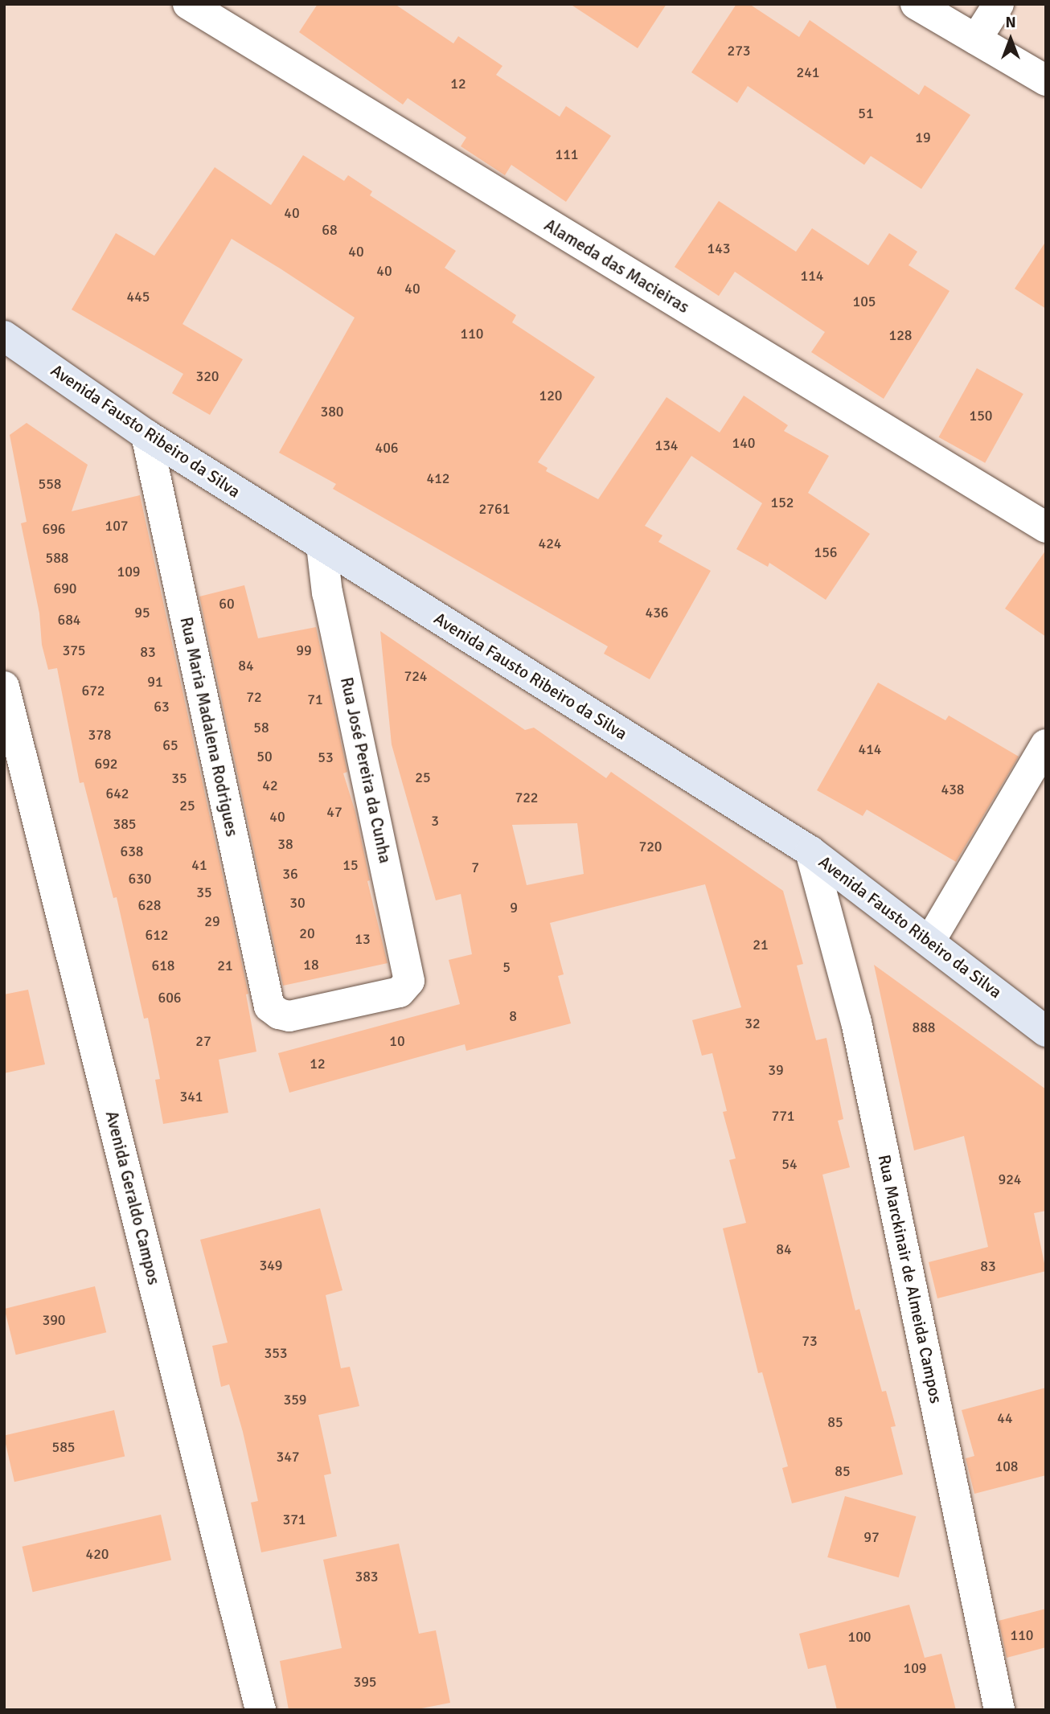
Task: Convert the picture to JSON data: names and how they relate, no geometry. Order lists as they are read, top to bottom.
{
  "streets": {
    "main road": ["Avenida Fausto Ribeiro da Silva"],
    "street": [
      "Alameda das Macieiras",
      "Rua Maria Madalena Rodrigues",
      "Rua José Pereira da Cunha",
      "Avenida Geraldo Campos",
      "Rua Marckinair de Almeida Campos"
    ]
  },
  "crossings": [
    ["Avenida Fausto Ribeiro da Silva", "Rua Maria Madalena Rodrigues"],
    ["Avenida Fausto Ribeiro da Silva", "Rua José Pereira da Cunha"],
    ["Avenida Fausto Ribeiro da Silva", "Rua Marckinair de Almeida Campos"],
    ["Rua Maria Madalena Rodrigues", "Rua José Pereira da Cunha"]
  ],
  "house_numbers": [
    "273",
    "241",
    "12",
    "51",
    "19",
    "111",
    "40",
    "68",
    "143",
    "40",
    "40",
    "114",
    "40",
    "445",
    "105",
    "110",
    "128",
    "320",
    "120",
    "380",
    "150",
    "140",
    "134",
    "406",
    "412",
    "558",
    "152",
    "2761",
    "107",
    "696",
    "424",
    "156",
    "588",
    "109",
    "690",
    "60",
    "95",
    "436",
    "684",
    "375",
    "99",
    "83",
    "84",
    "724",
    "91",
    "672",
    "72",
    "71",
    "63",
    "58",
    "378",
    "65",
    "414",
    "50",
    "53",
    "692",
    "25",
    "35",
    "42",
    "438",
    "642",
    "722",
    "25",
    "47",
    "40",
    "3",
    "385",
    "38",
    "720",
    "638",
    "41",
    "15",
    "7",
    "36",
    "630",
    "35",
    "30",
    "628",
    "9",
    "29",
    "20",
    "612",
    "13",
    "21",
    "18",
    "618",
    "21",
    "5",
    "606",
    "8",
    "32",
    "888",
    "27",
    "10",
    "12",
    "39",
    "341",
    "771",
    "54",
    "924",
    "84",
    "349",
    "83",
    "390",
    "73",
    "353",
    "359",
    "44",
    "85",
    "585",
    "347",
    "108",
    "85",
    "371",
    "97",
    "420",
    "383",
    "110",
    "100",
    "109",
    "395"
  ],
  "north": "top"
}
